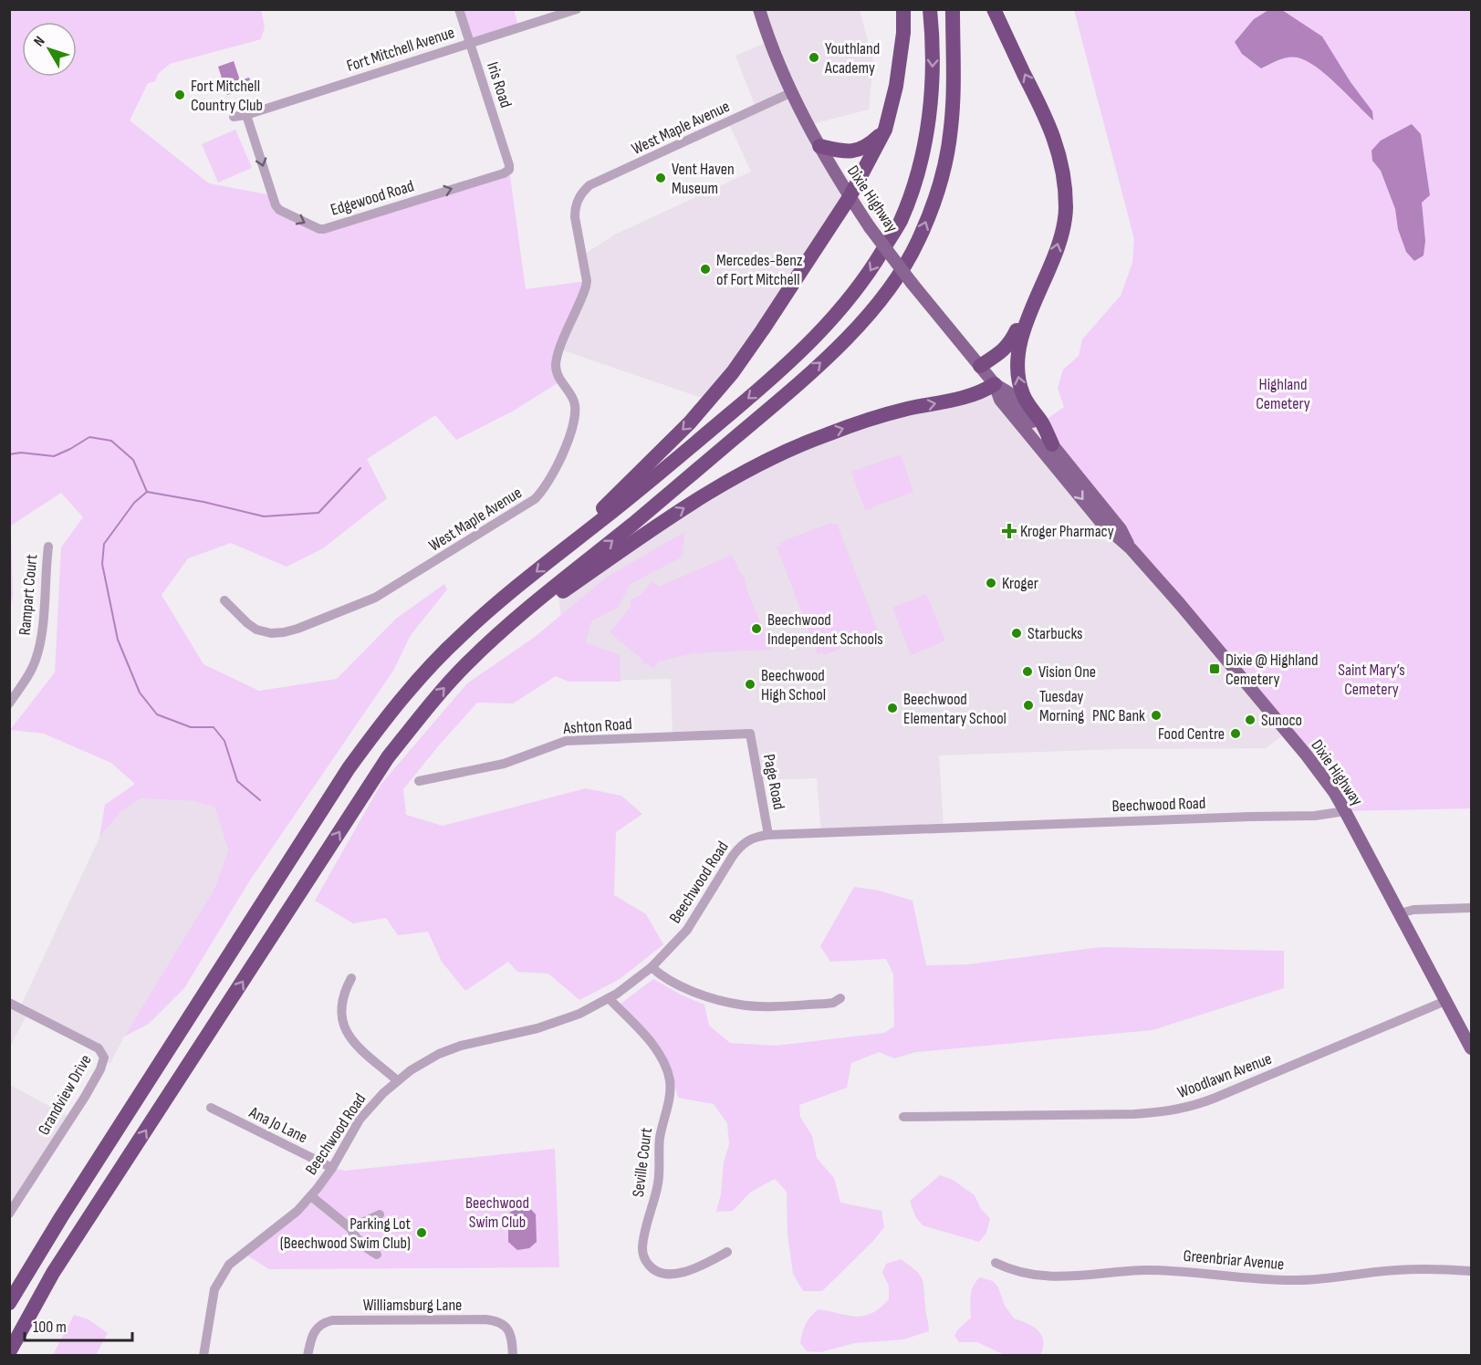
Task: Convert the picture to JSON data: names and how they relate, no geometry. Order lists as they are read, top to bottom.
{
  "streets": {
    "main road": ["Dixie Highway"],
    "street": [
      "Fort Mitchell Avenue",
      "Iris Road",
      "West Maple Avenue",
      "Edgewood Road",
      "Rampart Court",
      "Ashton Road",
      "Page Road",
      "Beechwood Road",
      "Woodlawn Avenue",
      "Grandview Drive",
      "Ana Jo Lane",
      "Seville Court",
      "Greenbriar Avenue",
      "Williamsburg Lane"
    ]
  },
  "crossings": [
    ["Fort Mitchell Avenue", "Iris Road"],
    ["Fort Mitchell Avenue", "Edgewood Road"],
    ["Iris Road", "Edgewood Road"],
    ["West Maple Avenue", "Dixie Highway"],
    ["Dixie Highway", "Beechwood Road"],
    ["Dixie Highway", "Woodlawn Avenue"],
    ["Ashton Road", "Page Road"],
    ["Page Road", "Beechwood Road"],
    ["Beechwood Road", "Ana Jo Lane"],
    ["Beechwood Road", "Seville Court"]
  ],
  "parks": ["Highland Cemetery", "Saint Mary’s Cemetery", "Beechwood Swim Club"],
  "places": {
    "other": [
      "Youthland Academy",
      "Fort Mitchell Country Club",
      "Vent Haven Museum",
      "Mercedes-Benz of Fort Mitchell",
      "Kroger",
      "Beechwood Independent Schools",
      "Starbucks",
      "Vision One",
      "Beechwood High School",
      "Tuesday Morning",
      "Beechwood Elementary School",
      "PNC Bank",
      "Sunoco",
      "Food Centre",
      "Parking Lot (Beechwood Swim Club)"
    ],
    "health": ["Kroger Pharmacy"],
    "transit": ["Dixie @ Highland Cemetery"]
  },
  "scale_bar": "100 m",
  "north": "top left"
}
